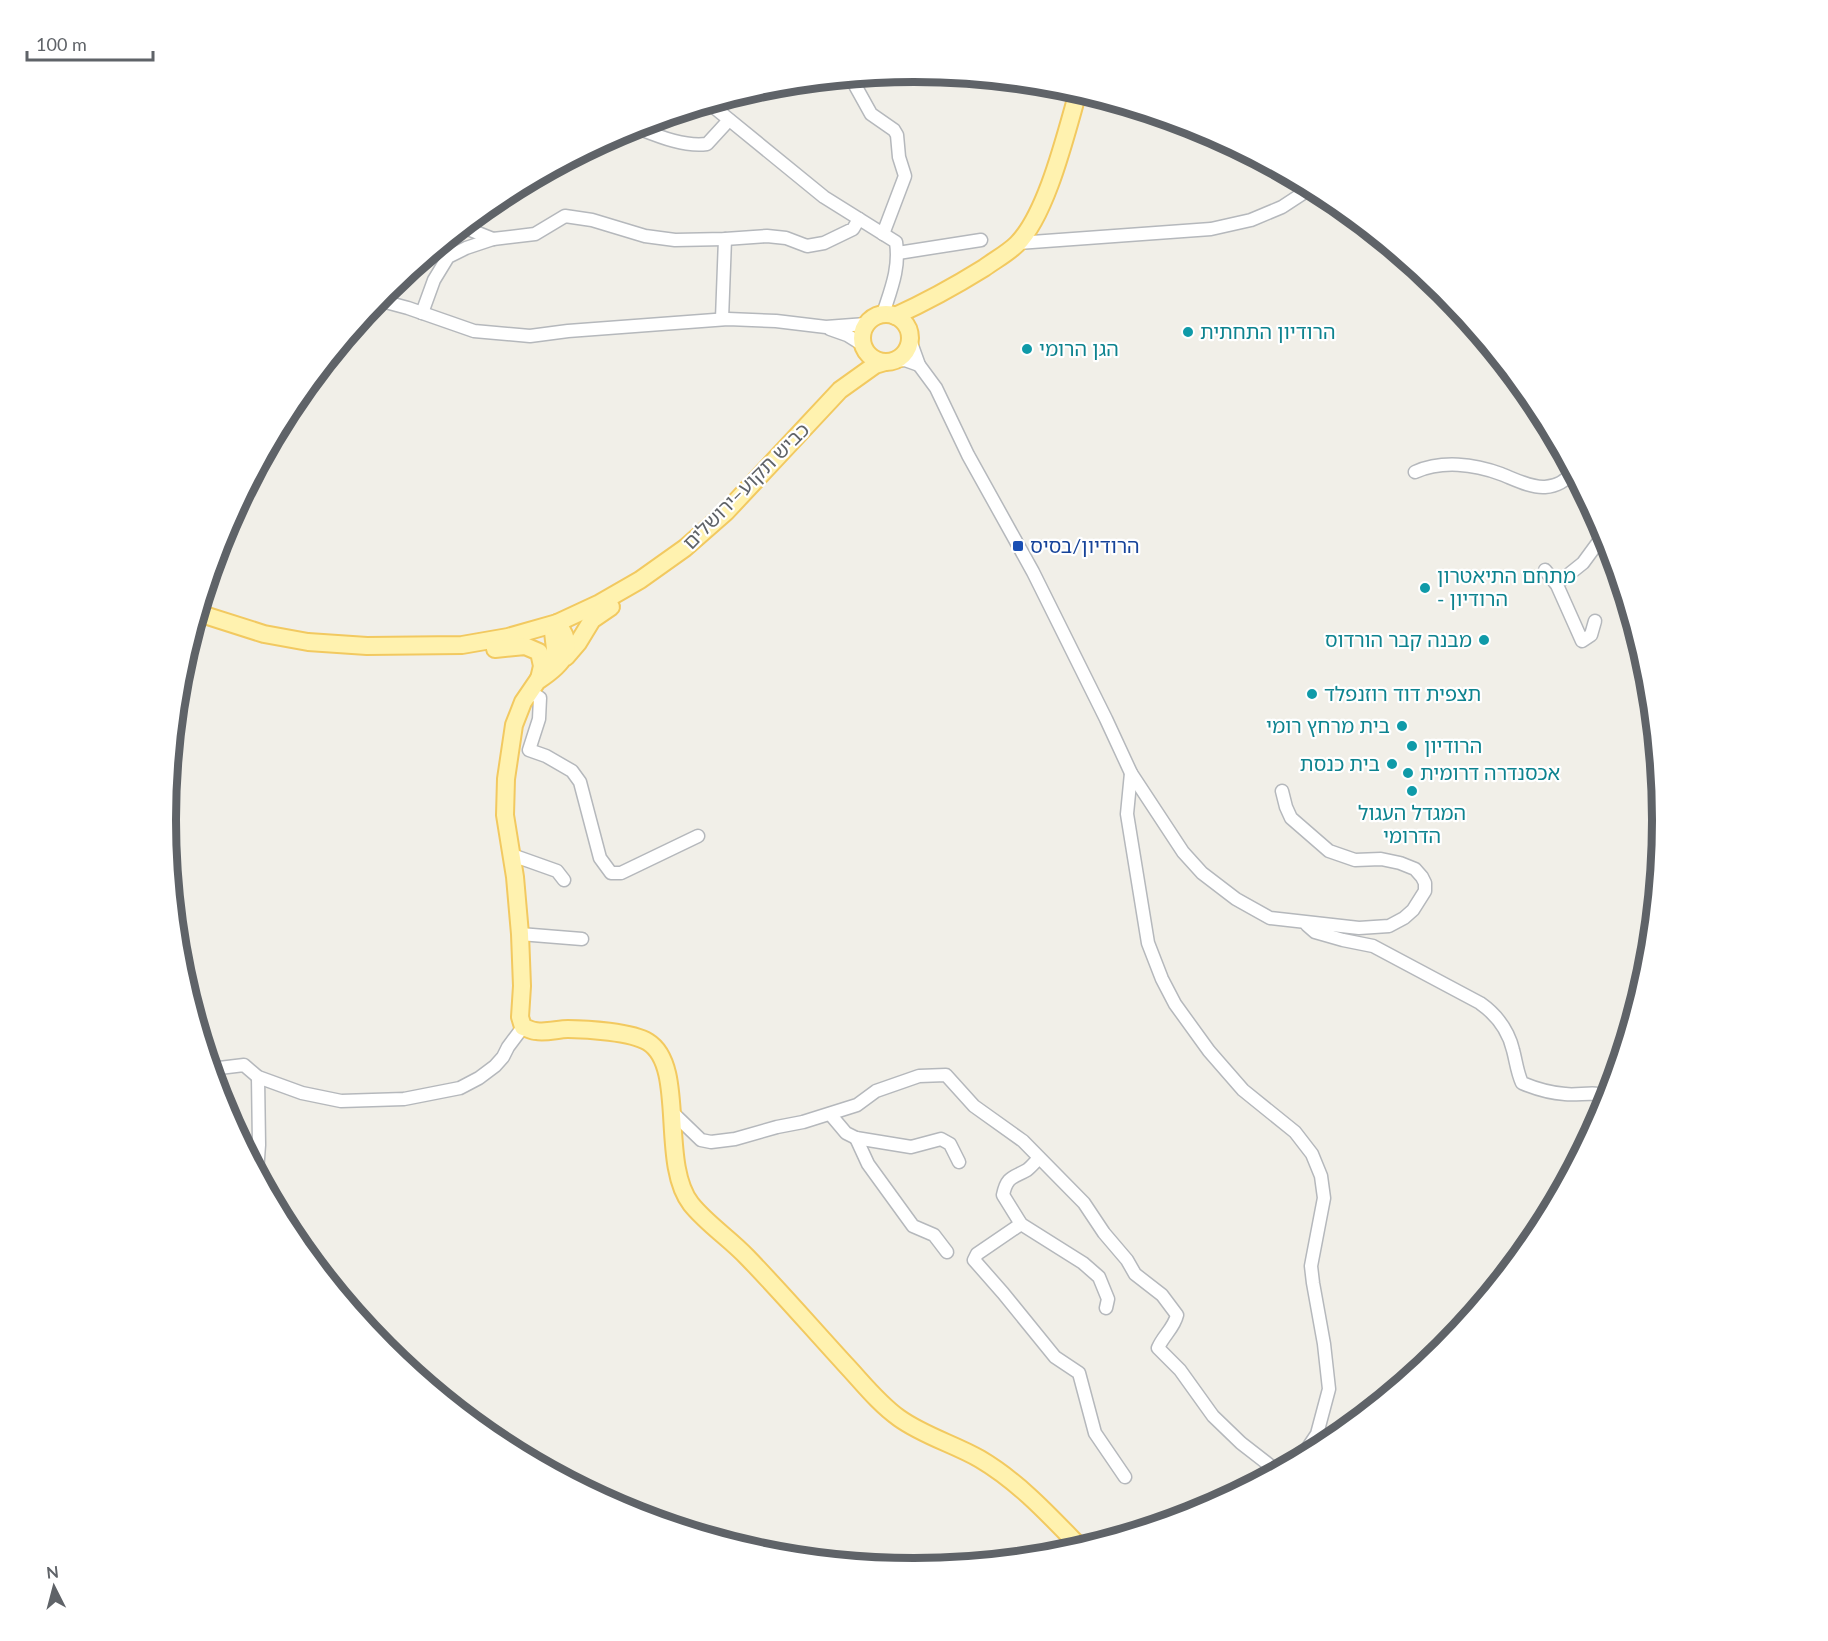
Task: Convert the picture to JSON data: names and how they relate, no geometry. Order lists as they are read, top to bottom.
{
  "streets": {
    "main road": ["כביש תקוע–ירושלים"]
  },
  "places": {
    "other": [
      "הרודיון התחתית",
      "הגן הרומי",
      "מתחם התיאטרון - הרודיון",
      "מבנה קבר הורדוס",
      "תצפית דוד רוזנפלד",
      "בית מרחץ רומי",
      "הרודיון",
      "בית כנסת",
      "אכסנדרה דרומית",
      "המגדל העגול הדרומי"
    ],
    "transit": ["הרודיון/בסיס"]
  },
  "scale_bar": "100 m",
  "north": "top"
}
